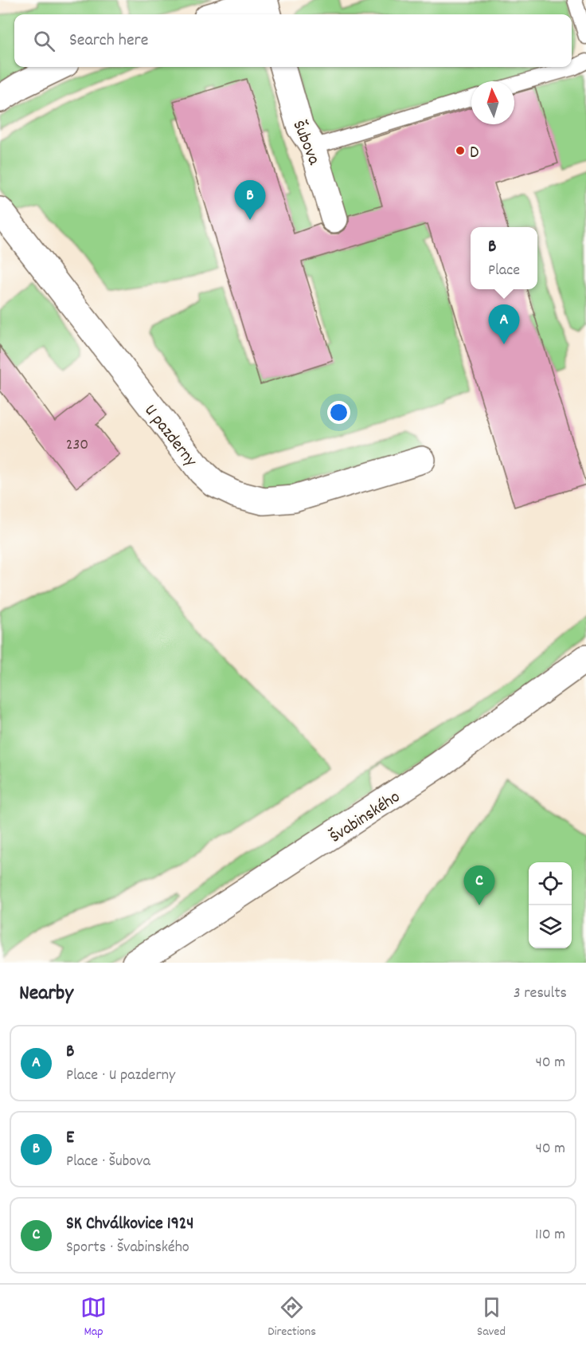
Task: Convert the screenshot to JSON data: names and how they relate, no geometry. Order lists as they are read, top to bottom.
{
  "streets": {
    "street": ["Šubova", "U pazderny", "Švabinského"]
  },
  "places": ["D"],
  "house_numbers": ["230"],
  "north": "top",
  "page": {
    "search": "Search here",
    "pins": ["B", "A", "C"],
    "popup": ["B", "Place"],
    "heading": ["Nearby", "3 results"],
    "list": [
      {
        "mark": "A",
        "name": "B",
        "note": "Place · U pazderny",
        "value": "40 m"
      },
      {
        "mark": "B",
        "name": "E",
        "note": "Place · Šubova",
        "value": "40 m"
      },
      {
        "mark": "C",
        "name": "SK Chválkovice 1924",
        "note": "Sports · Švabinského",
        "value": "110 m"
      }
    ],
    "nav": ["Map", "Directions", "Saved"]
  }
}
